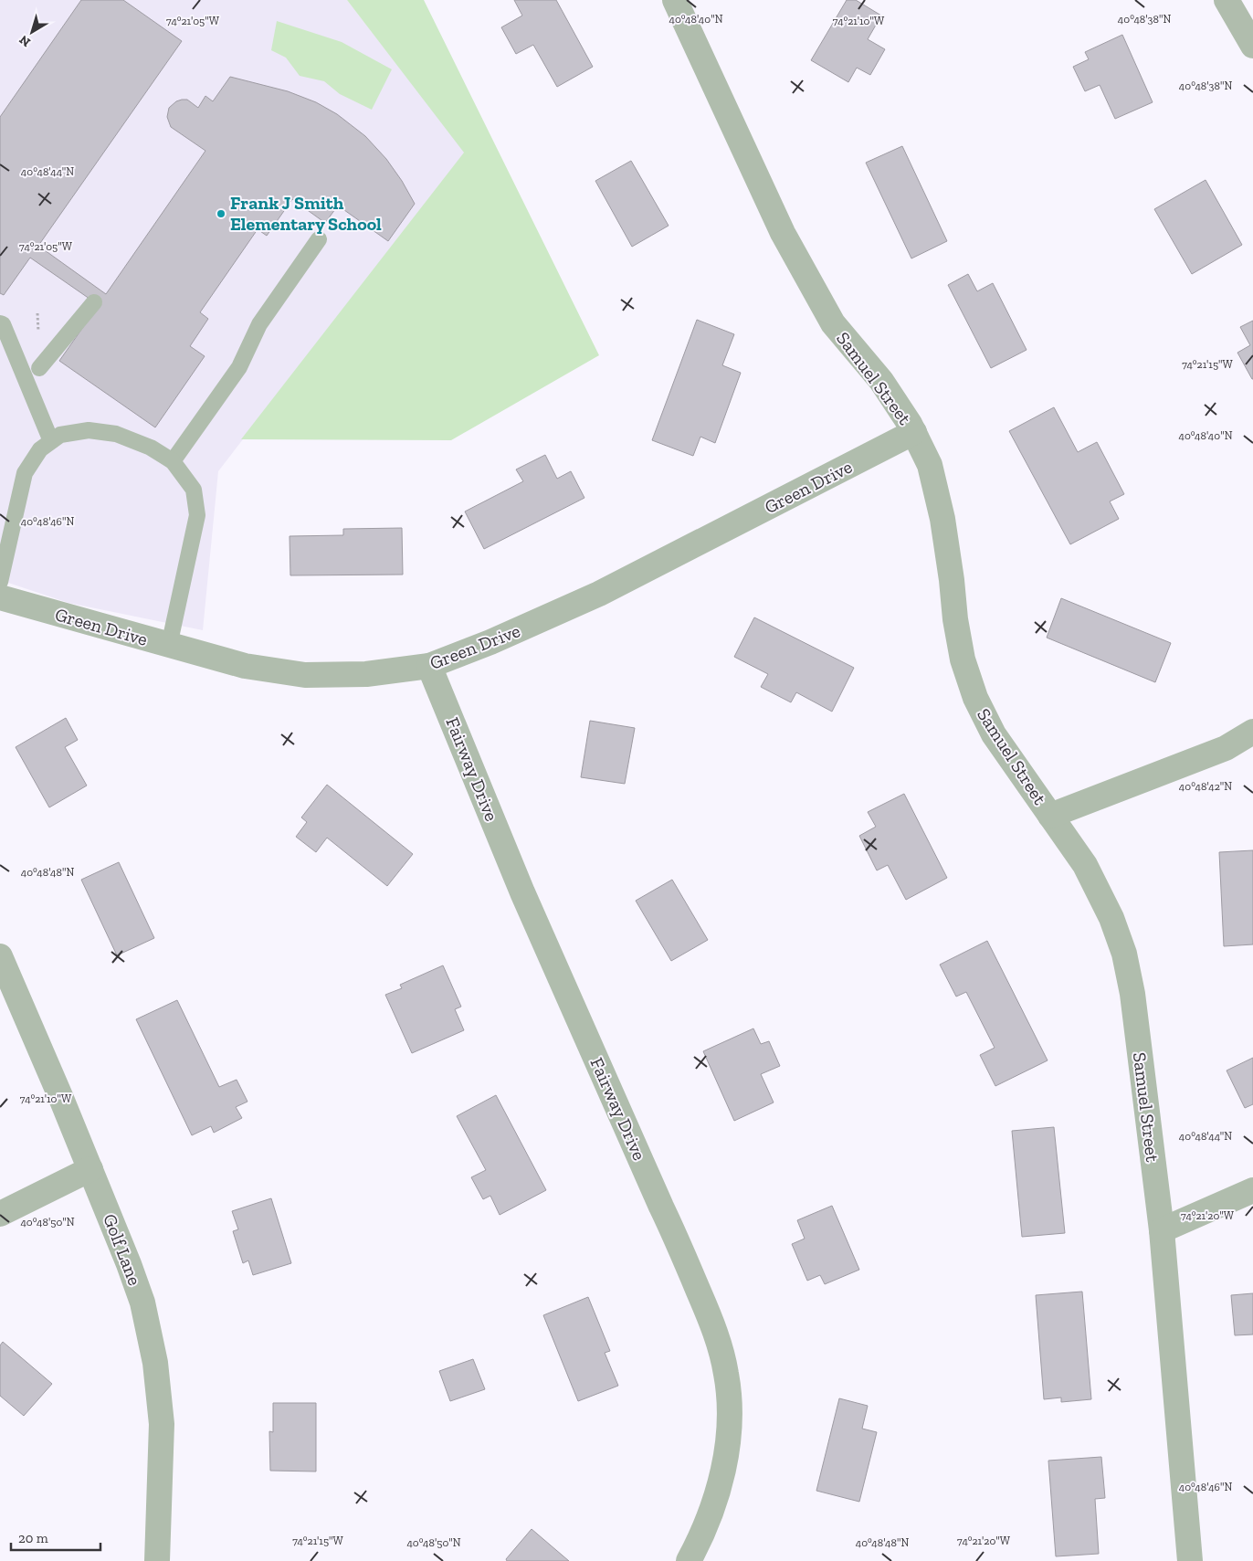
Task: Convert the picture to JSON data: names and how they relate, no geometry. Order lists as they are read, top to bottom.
{
  "streets": {
    "street": [
      "Samuel Street",
      "Green Drive",
      "Fairway Drive",
      "Golf Lane"
    ]
  },
  "crossings": [
    ["Samuel Street", "Green Drive"],
    ["Green Drive", "Fairway Drive"]
  ],
  "places": ["Frank J Smith Elementary School"],
  "scale_bar": "20 m",
  "north": "bottom left",
  "coordinates": [
    "40°48'38\"N",
    "40°48'40\"N",
    "74°21'05\"W",
    "74°21'10\"W",
    "40°48'44\"N",
    "74°21'15\"W",
    "40°48'46\"N",
    "40°48'42\"N",
    "40°48'48\"N",
    "74°21'20\"W",
    "40°48'50\"N"
  ]
}
